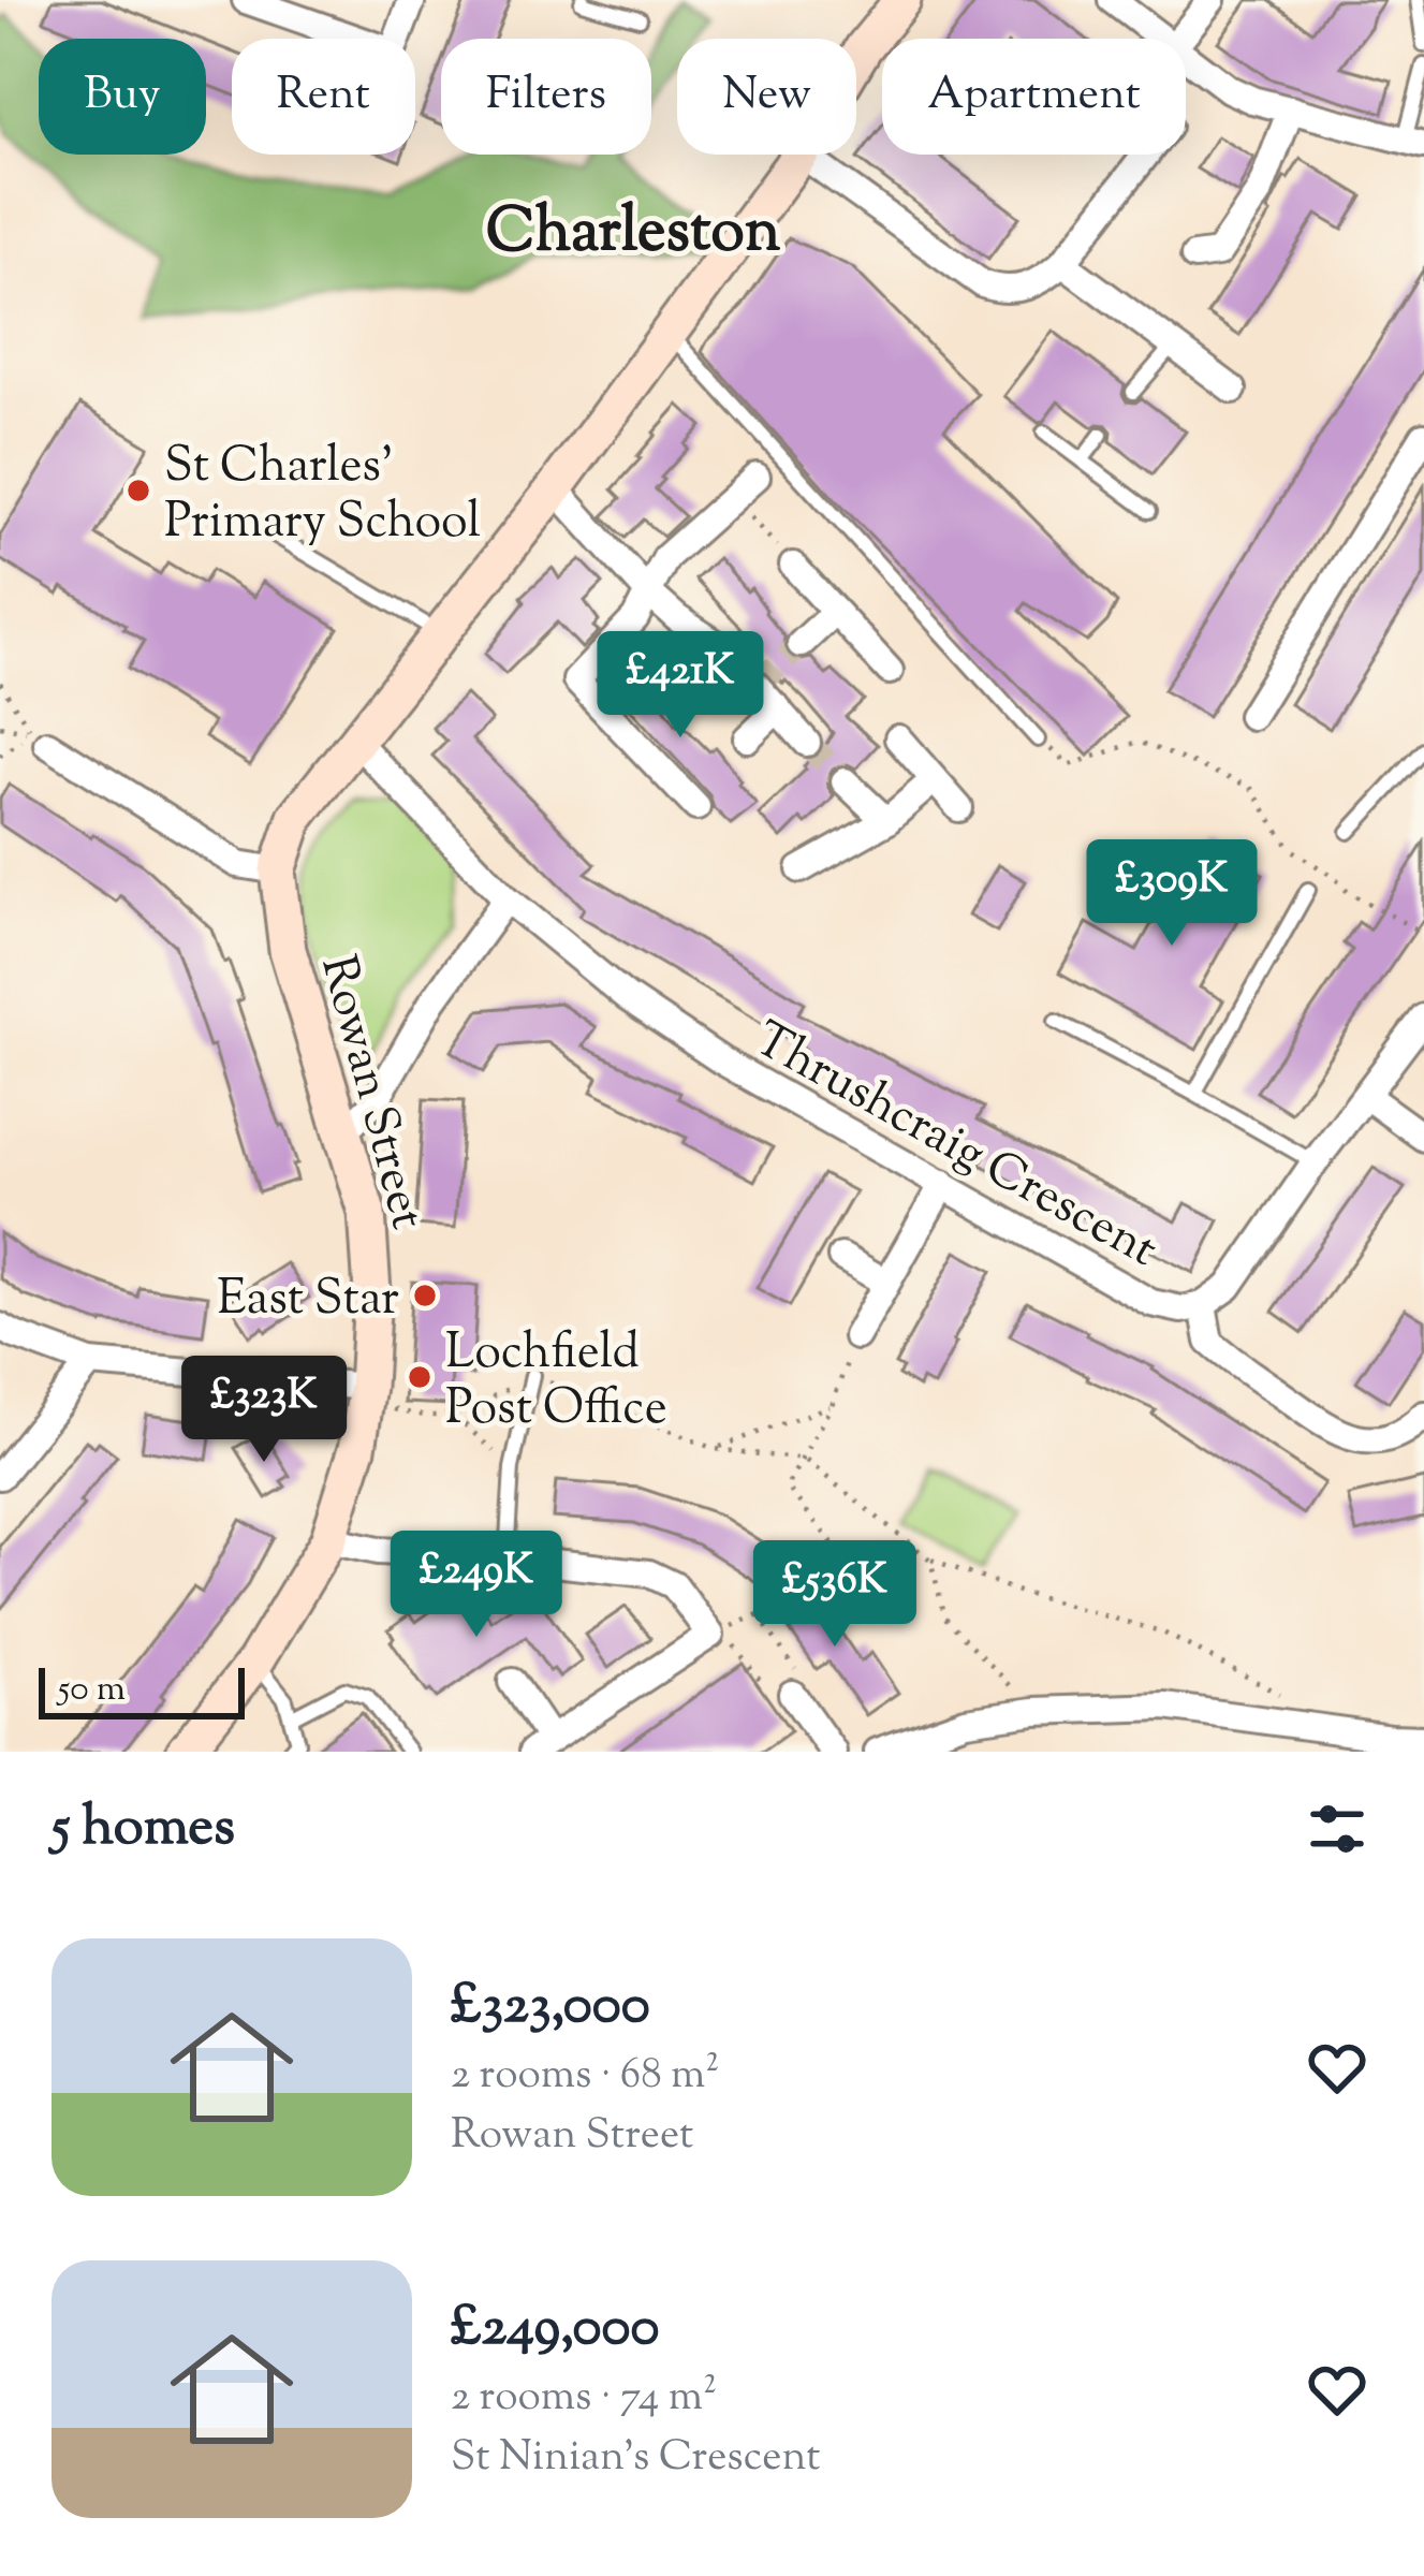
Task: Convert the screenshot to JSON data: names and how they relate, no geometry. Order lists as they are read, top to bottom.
{
  "streets": {
    "street": ["Rowan Street", "Thrushcraig Crescent"]
  },
  "crossings": [
    ["Rowan Street", "Thrushcraig Crescent"]
  ],
  "districts": ["Charleston"],
  "places": ["St Charles' Primary School", "East Star", "Lochfield Post Office"],
  "scale_bar": "50 m",
  "page": {
    "chip": [
      "Buy",
      "Rent",
      "Filters",
      "New",
      "Apartment"
    ],
    "price": [
      "£421K",
      "£309K",
      "£323K",
      "£249K",
      "£536K"
    ],
    "scale": "50 m",
    "heading": "5 homes",
    "list": [
      {
        "name": "£323,000",
        "note": "2 rooms · 68 m² · Rowan Street"
      },
      {
        "name": "£249,000",
        "note": "2 rooms · 74 m² · St Ninian's Crescent"
      }
    ]
  }
}
